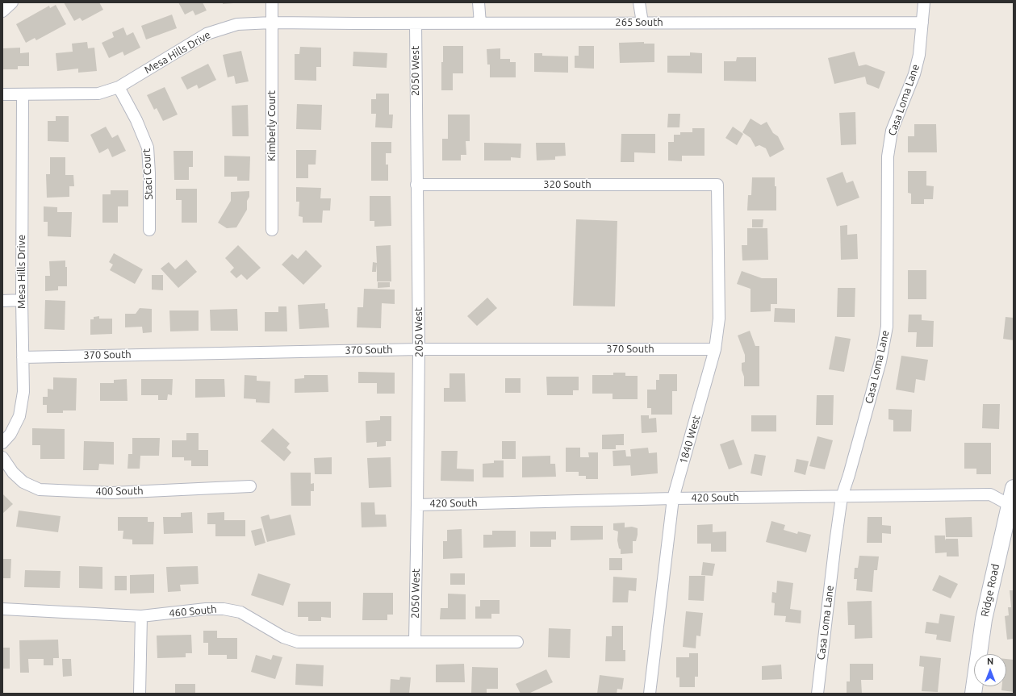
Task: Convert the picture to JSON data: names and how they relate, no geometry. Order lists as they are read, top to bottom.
{
  "streets": {
    "street": [
      "265 South",
      "Mesa Hills Drive",
      "2050 West",
      "Casa Loma Lane",
      "Kimberly Court",
      "Staci Court",
      "320 South",
      "370 South",
      "1840 West",
      "400 South",
      "420 South",
      "Ridge Road",
      "460 South"
    ]
  },
  "crossings": [
    ["265 South", "Mesa Hills Drive"],
    ["265 South", "2050 West"],
    ["265 South", "Casa Loma Lane"],
    ["Mesa Hills Drive", "Kimberly Court"],
    ["Mesa Hills Drive", "Staci Court"],
    ["Mesa Hills Drive", "370 South"],
    ["2050 West", "320 South"],
    ["2050 West", "370 South"],
    ["2050 West", "420 South"],
    ["2050 West", "460 South"],
    ["Casa Loma Lane", "420 South"],
    ["320 South", "1840 West"],
    ["370 South", "1840 West"],
    ["1840 West", "420 South"],
    ["420 South", "Ridge Road"]
  ],
  "north": "top"
}
